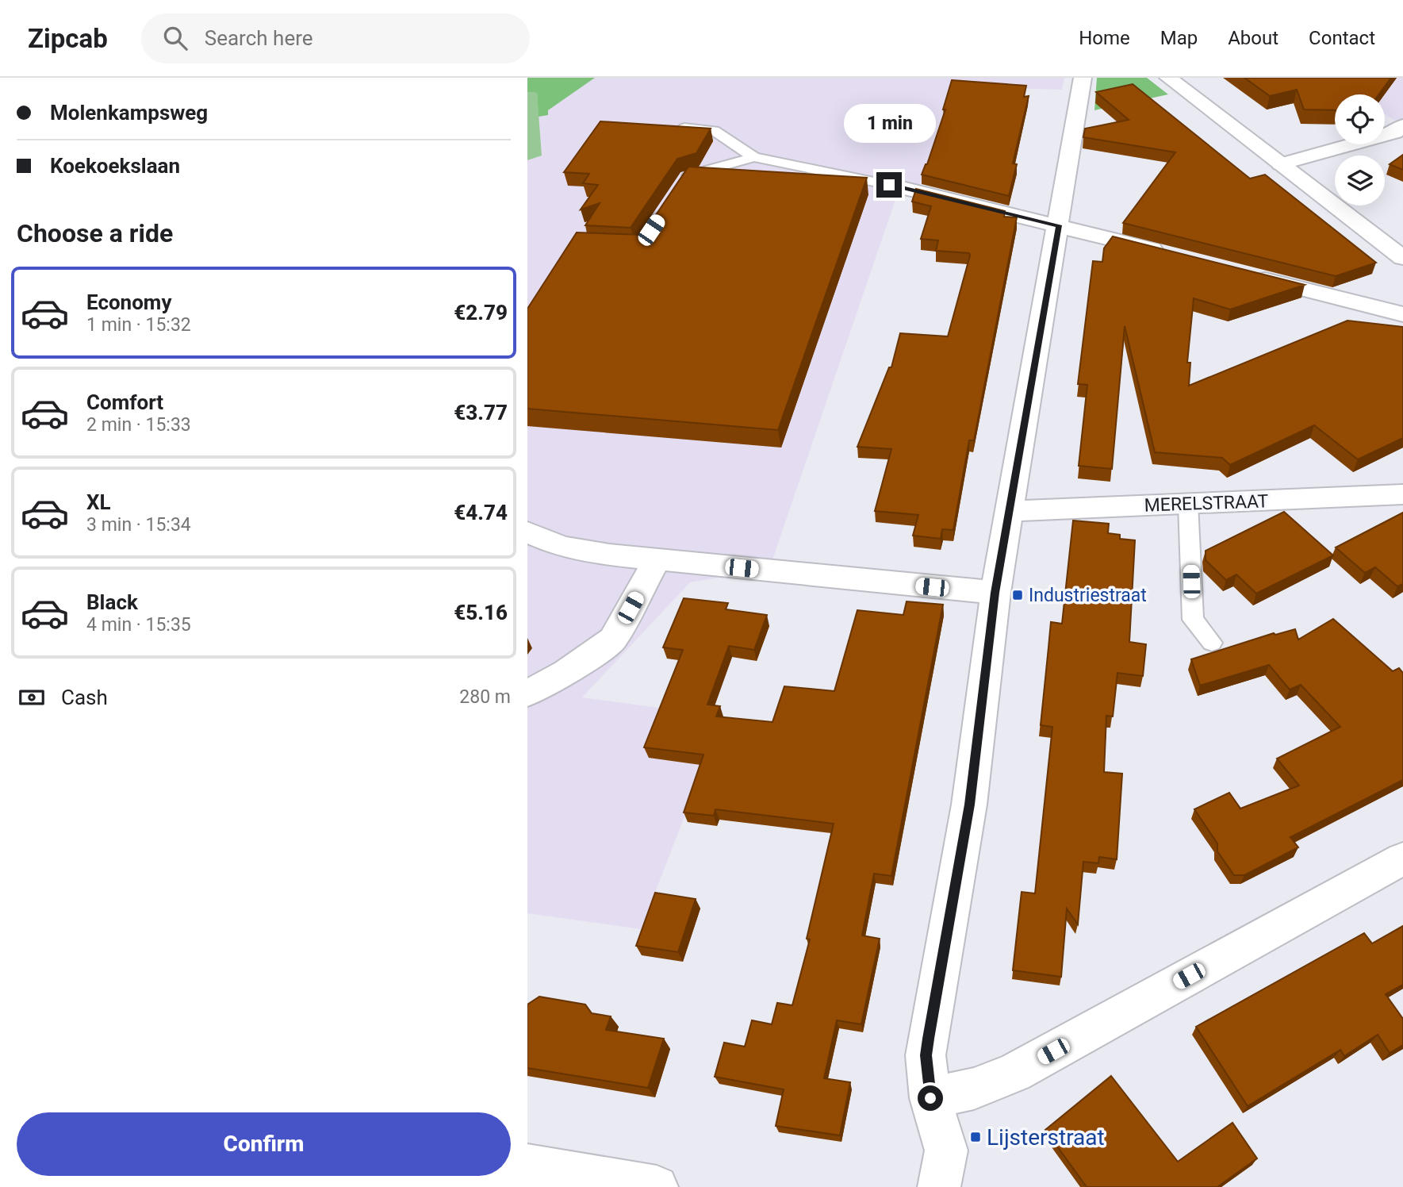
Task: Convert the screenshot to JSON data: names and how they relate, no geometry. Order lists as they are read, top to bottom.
{
  "streets": {
    "street": ["MERELSTRAAT"]
  },
  "places": {
    "transit": ["Industriestraat", "Lijsterstraat"]
  },
  "page": {
    "header": "Zipcab",
    "search": "Search here",
    "nav": [
      "Home",
      "Map",
      "About",
      "Contact"
    ],
    "banner": ["Molenkampsweg", "Koekoekslaan"],
    "bubble": "1 min",
    "heading": "Choose a ride",
    "list": [
      {
        "name": "Economy",
        "note": "1 min · 15:32",
        "value": "€2.79"
      },
      {
        "name": "Comfort",
        "note": "2 min · 15:33",
        "value": "€3.77"
      },
      {
        "name": "XL",
        "note": "3 min · 15:34",
        "value": "€4.74"
      },
      {
        "name": "Black",
        "note": "4 min · 15:35",
        "value": "€5.16"
      }
    ],
    "pay": ["Cash", "280 m"],
    "buttons": "Confirm"
  }
}
